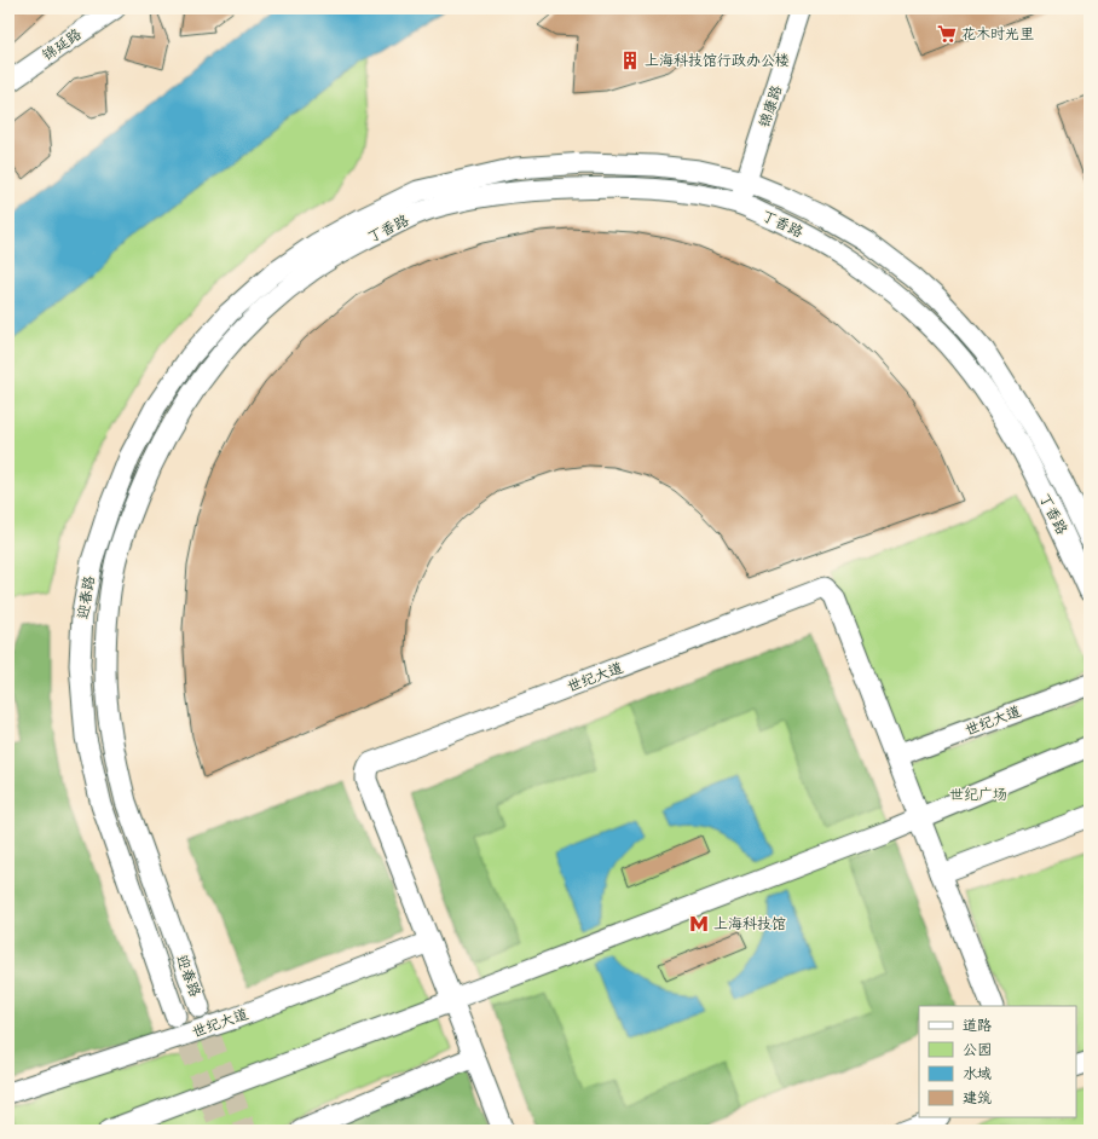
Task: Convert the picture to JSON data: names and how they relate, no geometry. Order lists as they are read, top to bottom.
{
  "streets": {
    "street": [
      "锦延路",
      "锦康路",
      "丁香路",
      "迎春路",
      "世纪大道"
    ]
  },
  "crossings": [
    ["锦康路", "丁香路"],
    ["丁香路", "迎春路"]
  ],
  "parks": ["世纪广场"],
  "places": {
    "supermarket": ["花木时光里"],
    "building": ["上海科技馆行政办公楼"],
    "metro station": ["上海科技馆"]
  },
  "legend": [
    "道路",
    "公园",
    "水域",
    "建筑"
  ]
}
